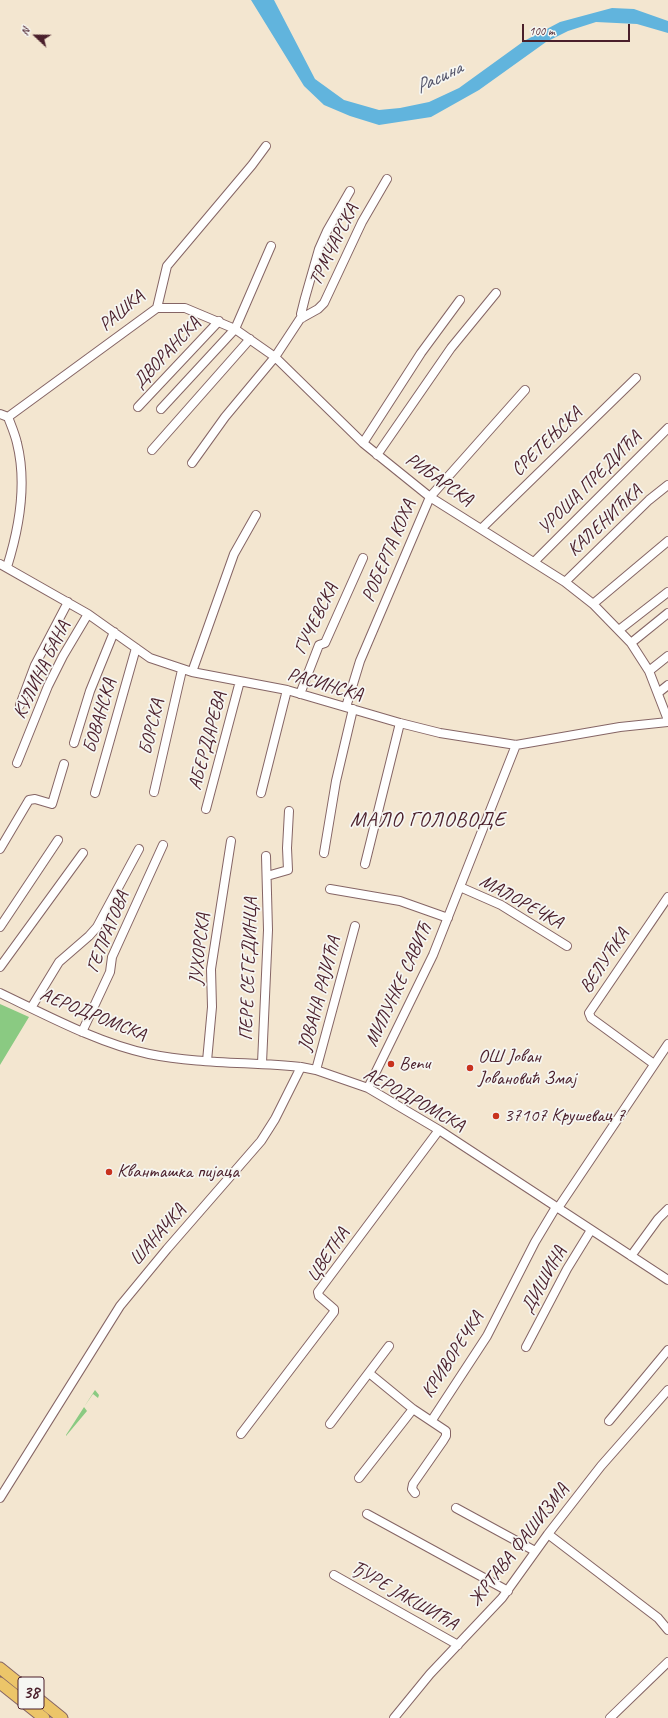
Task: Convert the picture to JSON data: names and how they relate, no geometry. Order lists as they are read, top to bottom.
{
  "streets": {
    "main road": ["38"],
    "street": [
      "ТРМЧАРСКА",
      "РАШКА",
      "ДВОРАНСКА",
      "СРЕТЕЊСКА",
      "РИБАРСКА",
      "УРОША ПРЕДИЋА",
      "КАЛЕНИЋКА",
      "РОБЕРТА КОХА",
      "ГУЧЕВСКА",
      "КУЛИНА БАНА",
      "РАСИНСКА",
      "БОВАНСКА",
      "БОРСКА",
      "АБЕРДАРЕВА",
      "МАЛОРЕЧКА",
      "ГЕПРАТОВА",
      "ЈУХОРСКА",
      "ВЕЛУЋКА",
      "ПЕРЕ СЕГЕДИНЦА",
      "МИЛУНКЕ САВИЋ",
      "ЈОВАНА РАЈИЋА",
      "АЕРОДРОМСКА",
      "ШАНАЧКА",
      "ЦВЕТНА",
      "ДИШИНА",
      "КРИВОРЕЧКА",
      "ЖРТАВА ФАШИЗМА",
      "ЂУРЕ ЈАКШИЋА"
    ]
  },
  "crossings": [
    ["ТРМЧАРСКА", "РИБАРСКА"],
    ["РАШКА", "РИБАРСКА"],
    ["РАШКА", "РАСИНСКА"],
    ["ДВОРАНСКА", "РИБАРСКА"],
    ["СРЕТЕЊСКА", "РИБАРСКА"],
    ["РИБАРСКА", "УРОША ПРЕДИЋА"],
    ["РИБАРСКА", "КАЛЕНИЋКА"],
    ["РИБАРСКА", "РОБЕРТА КОХА"],
    ["РИБАРСКА", "РАСИНСКА"],
    ["РОБЕРТА КОХА", "РАСИНСКА"],
    ["ГУЧЕВСКА", "РАСИНСКА"],
    ["КУЛИНА БАНА", "РАСИНСКА"],
    ["РАСИНСКА", "БОВАНСКА"],
    ["РАСИНСКА", "БОРСКА"],
    ["РАСИНСКА", "АБЕРДАРЕВА"],
    ["РАСИНСКА", "МИЛУНКЕ САВИЋ"],
    ["МАЛОРЕЧКА", "МИЛУНКЕ САВИЋ"],
    ["ГЕПРАТОВА", "АЕРОДРОМСКА"],
    ["ЈУХОРСКА", "АЕРОДРОМСКА"],
    ["ВЕЛУЋКА", "КРИВОРЕЧКА"],
    ["ПЕРЕ СЕГЕДИНЦА", "АЕРОДРОМСКА"],
    ["МИЛУНКЕ САВИЋ", "АЕРОДРОМСКА"],
    ["ЈОВАНА РАЈИЋА", "АЕРОДРОМСКА"],
    ["АЕРОДРОМСКА", "ШАНАЧКА"],
    ["АЕРОДРОМСКА", "ЦВЕТНА"],
    ["АЕРОДРОМСКА", "ДИШИНА"],
    ["АЕРОДРОМСКА", "КРИВОРЕЧКА"],
    ["ЖРТАВА ФАШИЗМА", "ЂУРЕ ЈАКШИЋА"]
  ],
  "districts": ["МАЛО ГОЛОВОДЕ"],
  "water": ["Расина"],
  "places": [
    "Benu",
    "ОШ Јован Јовановић Змај",
    "37107 Крушевац 7",
    "Кванташка пијаца"
  ],
  "scale_bar": "100 m",
  "north": "left"
}
